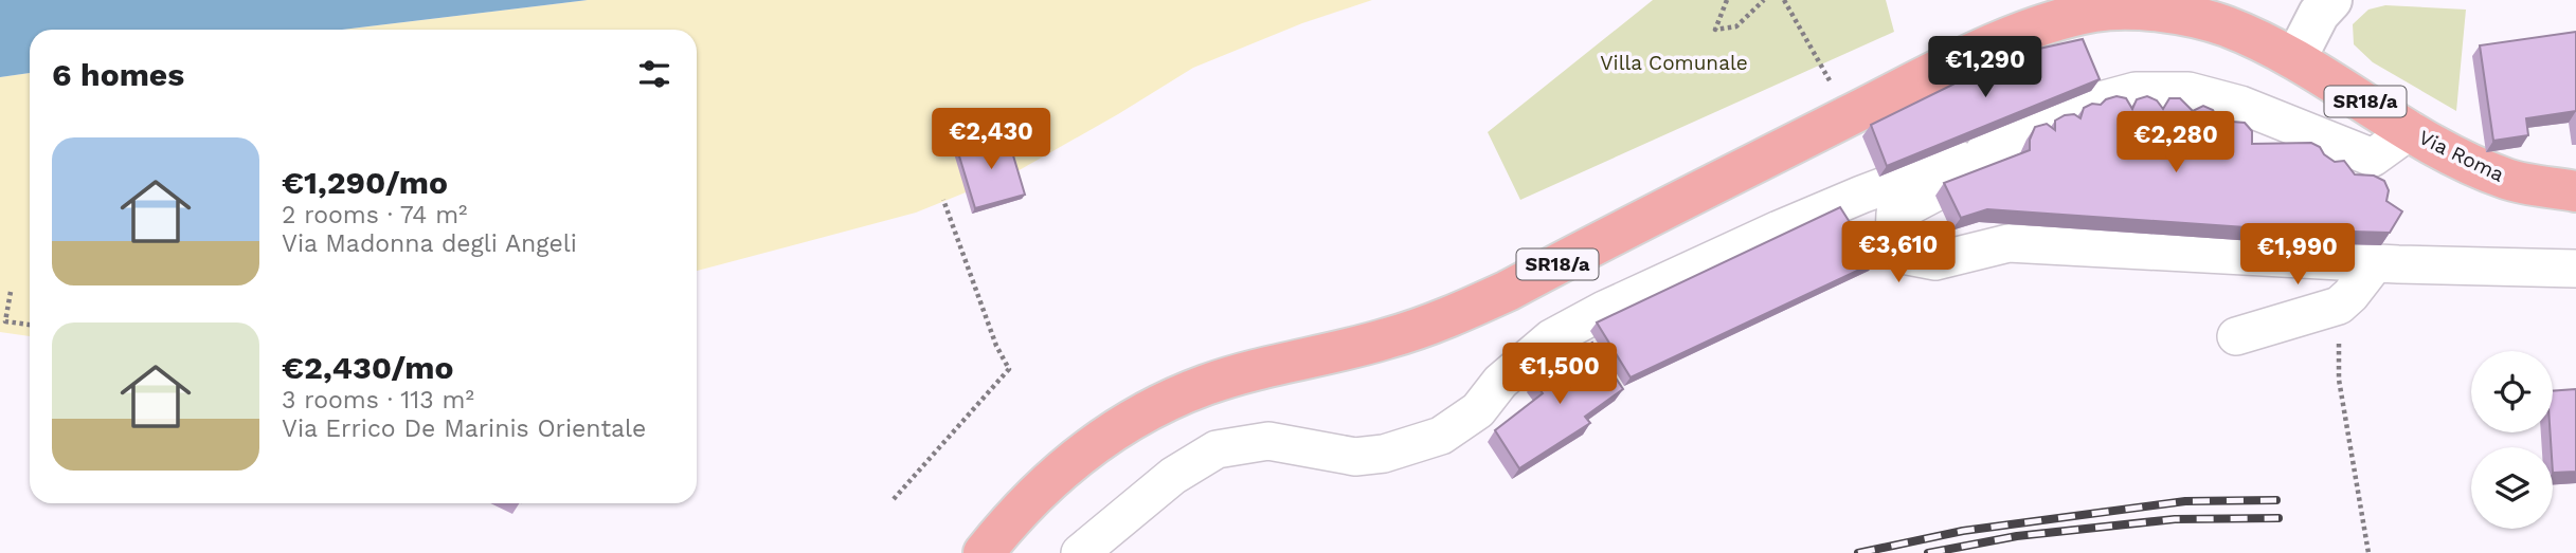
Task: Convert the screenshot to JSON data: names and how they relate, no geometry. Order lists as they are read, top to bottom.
{
  "streets": {
    "main road": ["SR18/a", "Via Roma"]
  },
  "crossings": [
    ["SR18/a", "Via Roma"]
  ],
  "parks": ["Villa Comunale"],
  "page": {
    "heading": "6 homes",
    "price": [
      "€1,290",
      "€2,430",
      "€2,280",
      "€3,610",
      "€1,990",
      "€1,500"
    ],
    "list": [
      {
        "name": "€1,290/mo",
        "note": "2 rooms · 74 m² · Via Madonna degli Angeli"
      },
      {
        "name": "€2,430/mo",
        "note": "3 rooms · 113 m² · Via Errico De Marinis Orientale"
      }
    ]
  }
}
